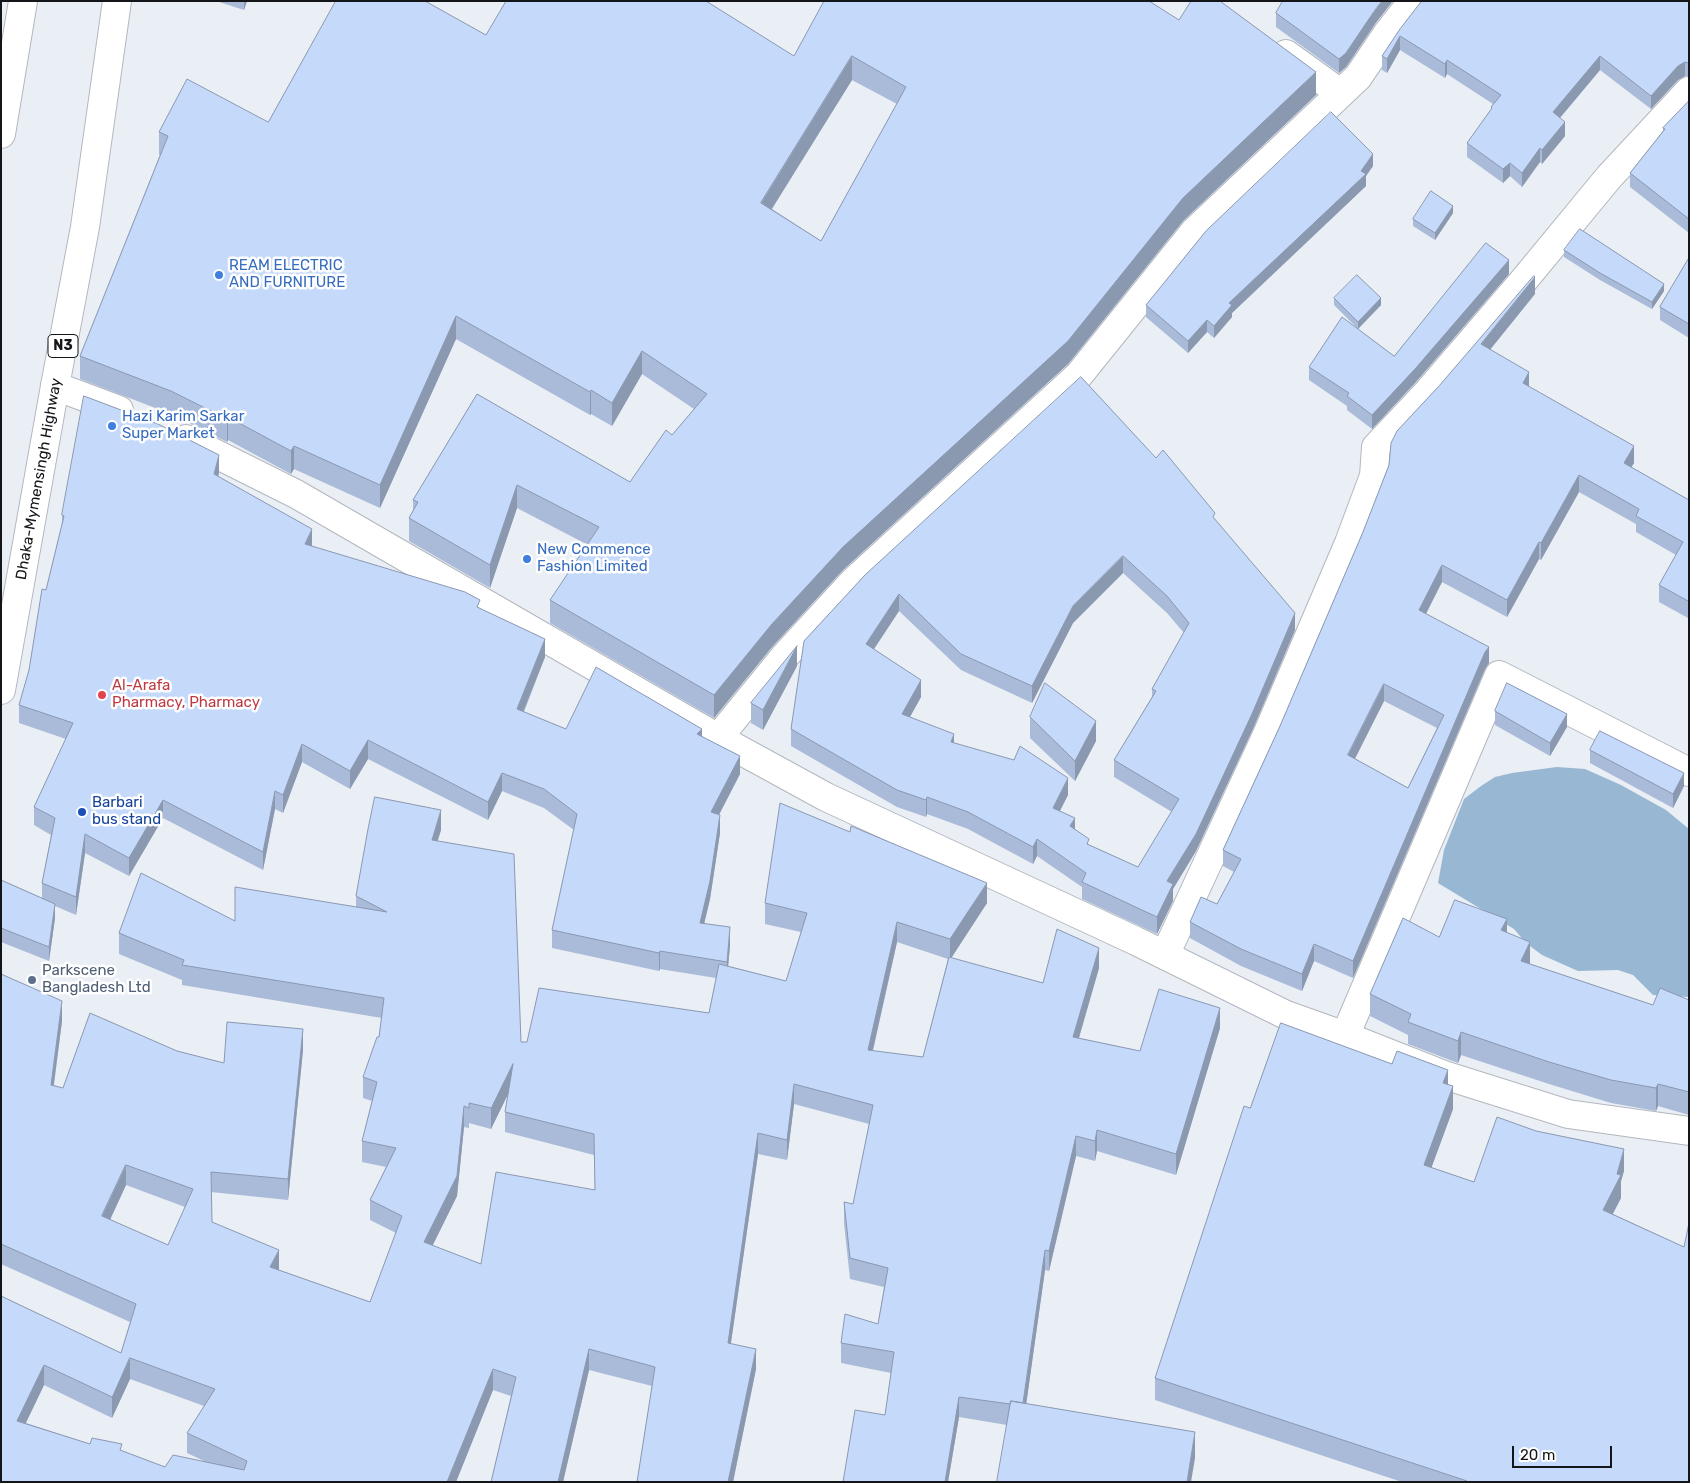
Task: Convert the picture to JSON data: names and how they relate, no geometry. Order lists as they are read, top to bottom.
{
  "streets": {
    "main road": ["N3", "Dhaka-Mymensingh Highway"]
  },
  "places": [
    "REAM ELECTRIC AND FURNITURE",
    "Hazi Karim Sarkar Super Market",
    "New Commence Fashion Limited",
    "Al-Arafa Pharmacy, Pharmacy",
    "Barbari bus stand",
    "Parkscene Bangladesh Ltd"
  ],
  "scale_bar": "20 m"
}
